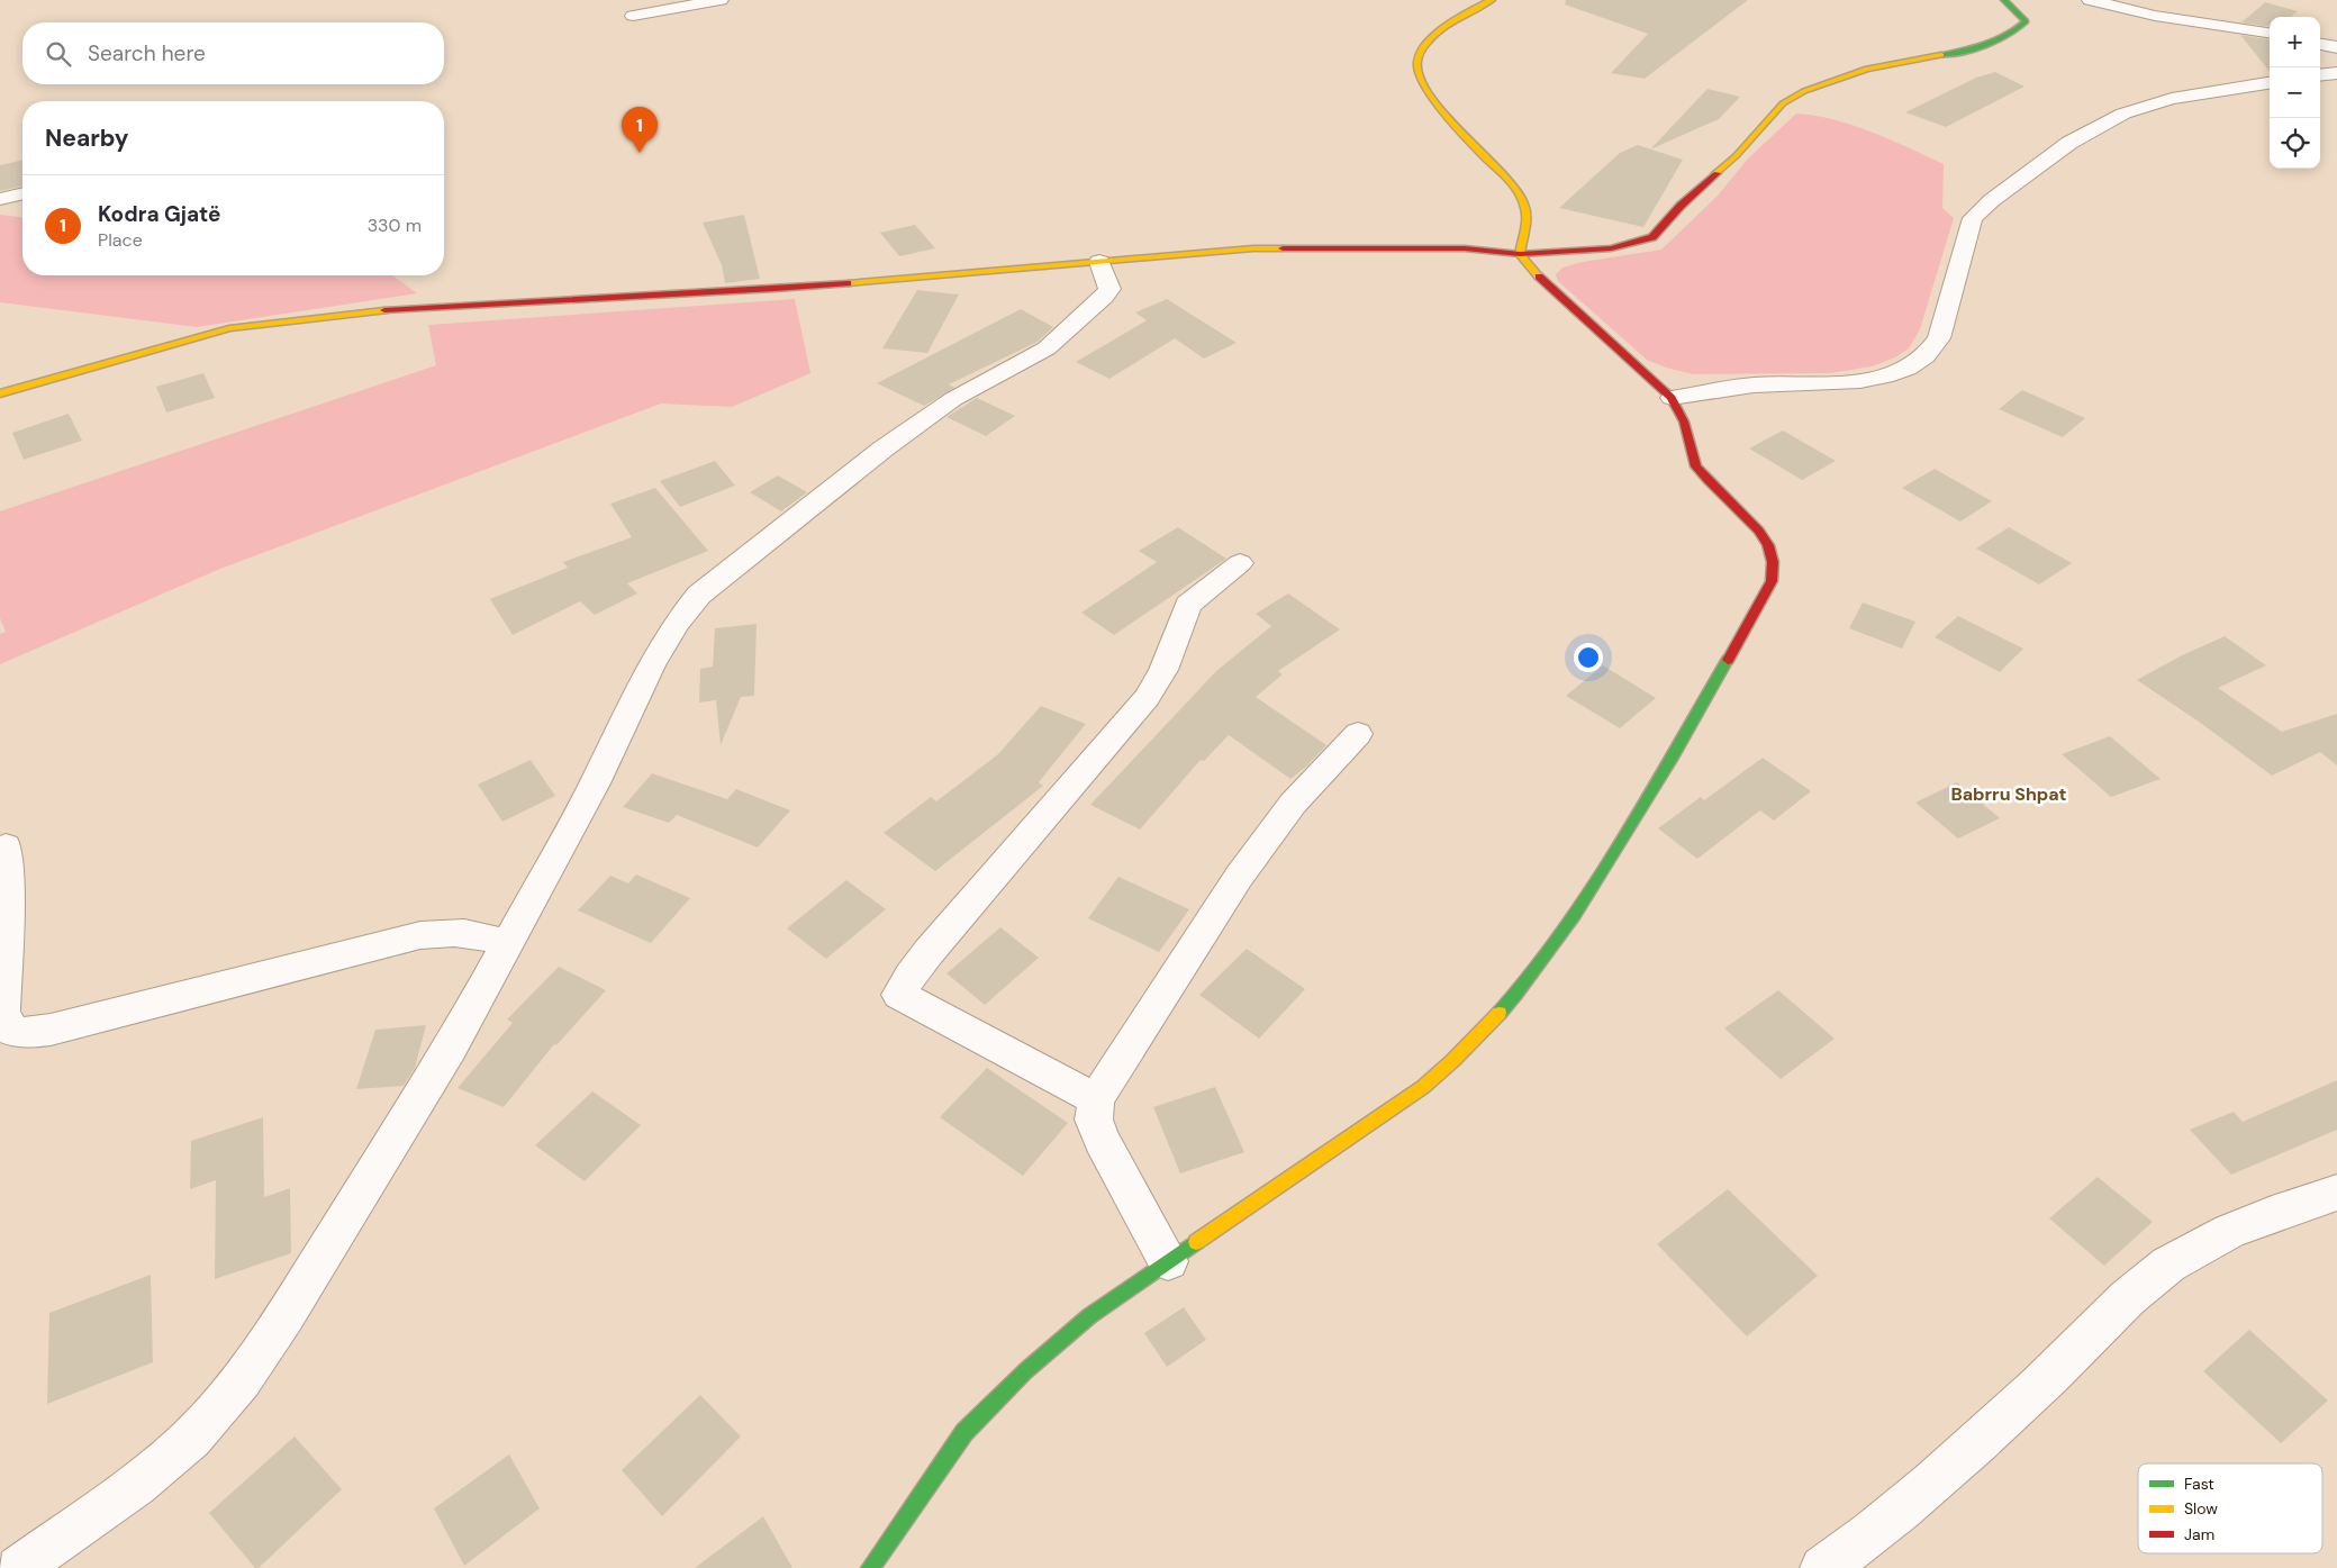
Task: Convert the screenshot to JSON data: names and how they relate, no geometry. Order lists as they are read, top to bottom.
{
  "districts": ["Babrru Shpat"],
  "legend": ["Fast", "Slow", "Jam"],
  "page": {
    "map_buttons": ["+", "−"],
    "search": "Search here",
    "heading": "Nearby",
    "pins": "1",
    "list": [
      {
        "mark": "1",
        "name": "Kodra Gjatë",
        "note": "Place",
        "value": "330 m"
      }
    ]
  }
}
